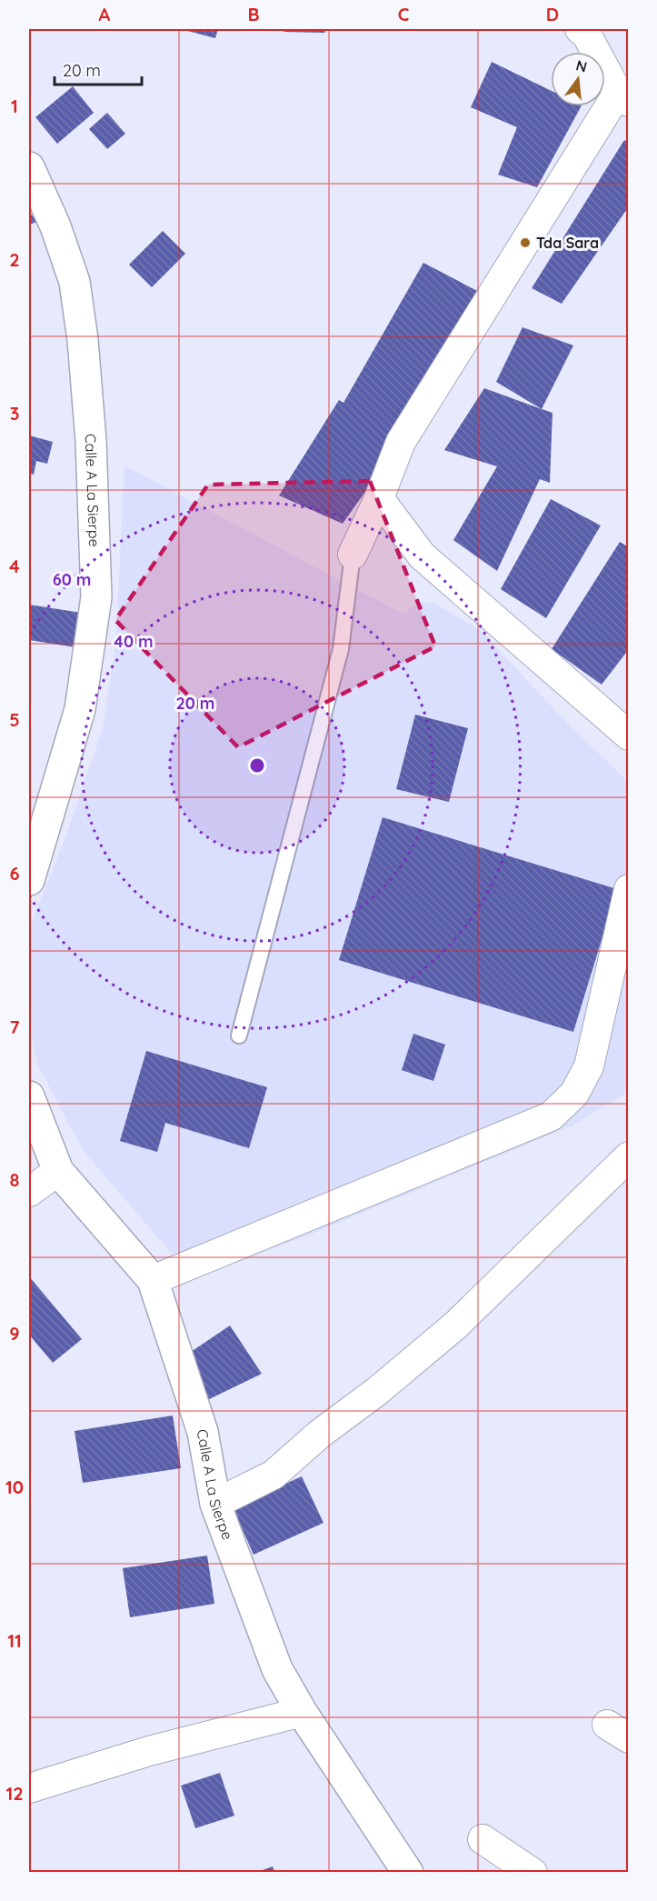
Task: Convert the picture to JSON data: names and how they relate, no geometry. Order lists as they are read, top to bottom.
{
  "streets": {
    "street": ["Calle A La Sierpe"]
  },
  "places": ["Tda Sara"],
  "scale_bar": "20 m",
  "north": "top",
  "grid": {
    "columns": [
      "A",
      "B",
      "C",
      "D"
    ],
    "rows": [
      "1",
      "2",
      "3",
      "4",
      "5",
      "6",
      "7",
      "8",
      "9",
      "10",
      "11",
      "12"
    ]
  },
  "rings": ["60 m", "40 m", "20 m"]
}
